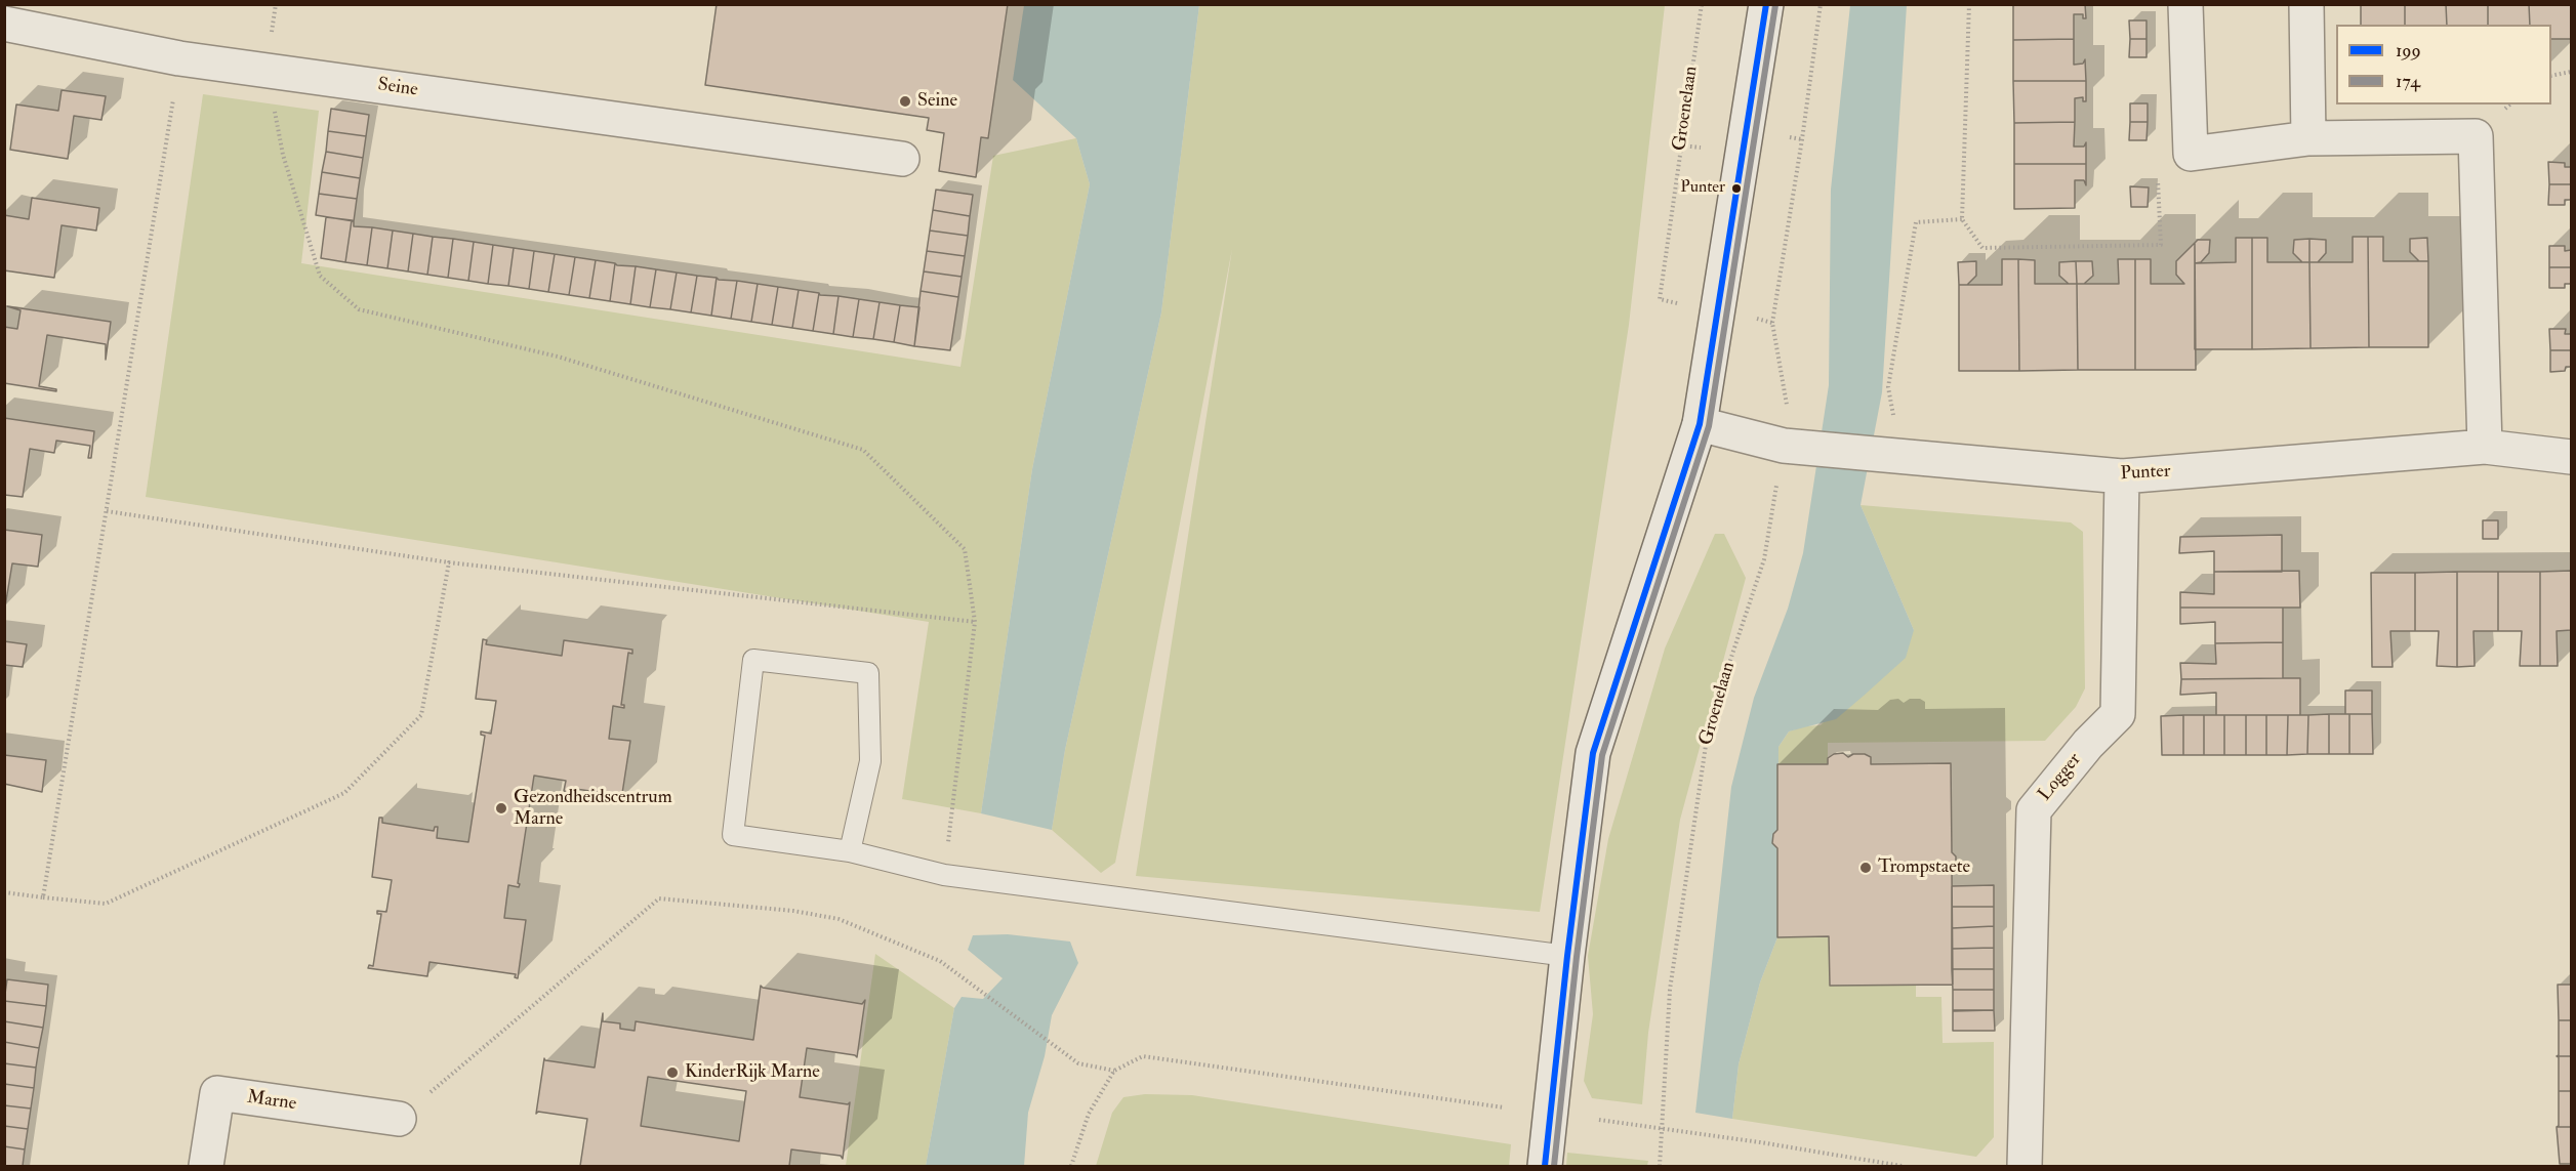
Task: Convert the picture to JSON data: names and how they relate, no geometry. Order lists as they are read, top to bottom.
{
  "streets": {
    "street": [
      "Seine",
      "Punter",
      "Logger",
      "Marne"
    ],
    "path": ["Groenelaan"]
  },
  "crossings": [
    ["Groenelaan", "Punter"],
    ["Punter", "Logger"]
  ],
  "places": [
    "Seine",
    "Punter",
    "Gezondheidscentrum Marne",
    "Trompstaete",
    "KinderRijk Marne"
  ],
  "lines": ["transit line 199", "transit line 174"],
  "legend": ["199", "174"]
}
